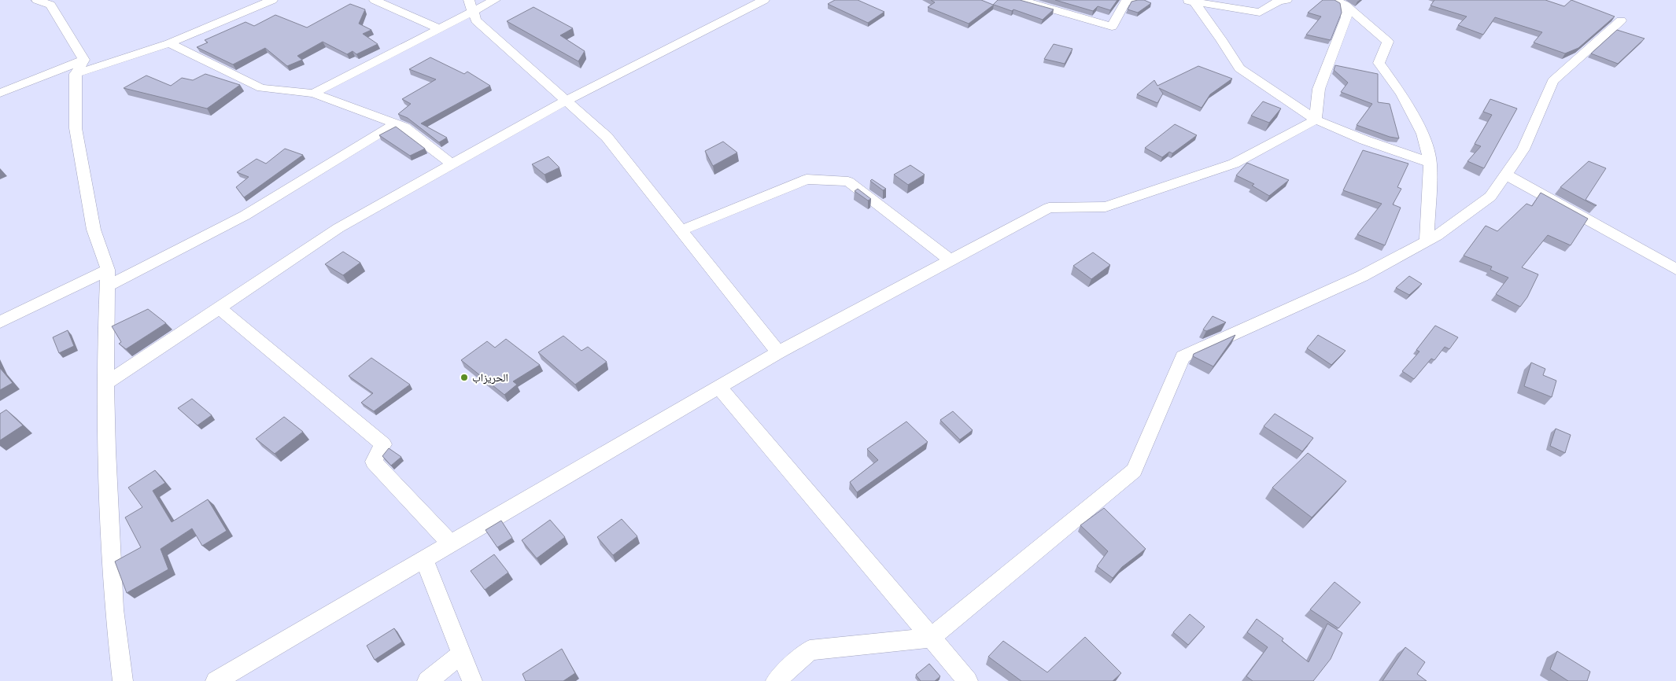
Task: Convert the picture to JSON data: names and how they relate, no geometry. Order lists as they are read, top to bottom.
{
  "places": ["الحريزاب"]
}
